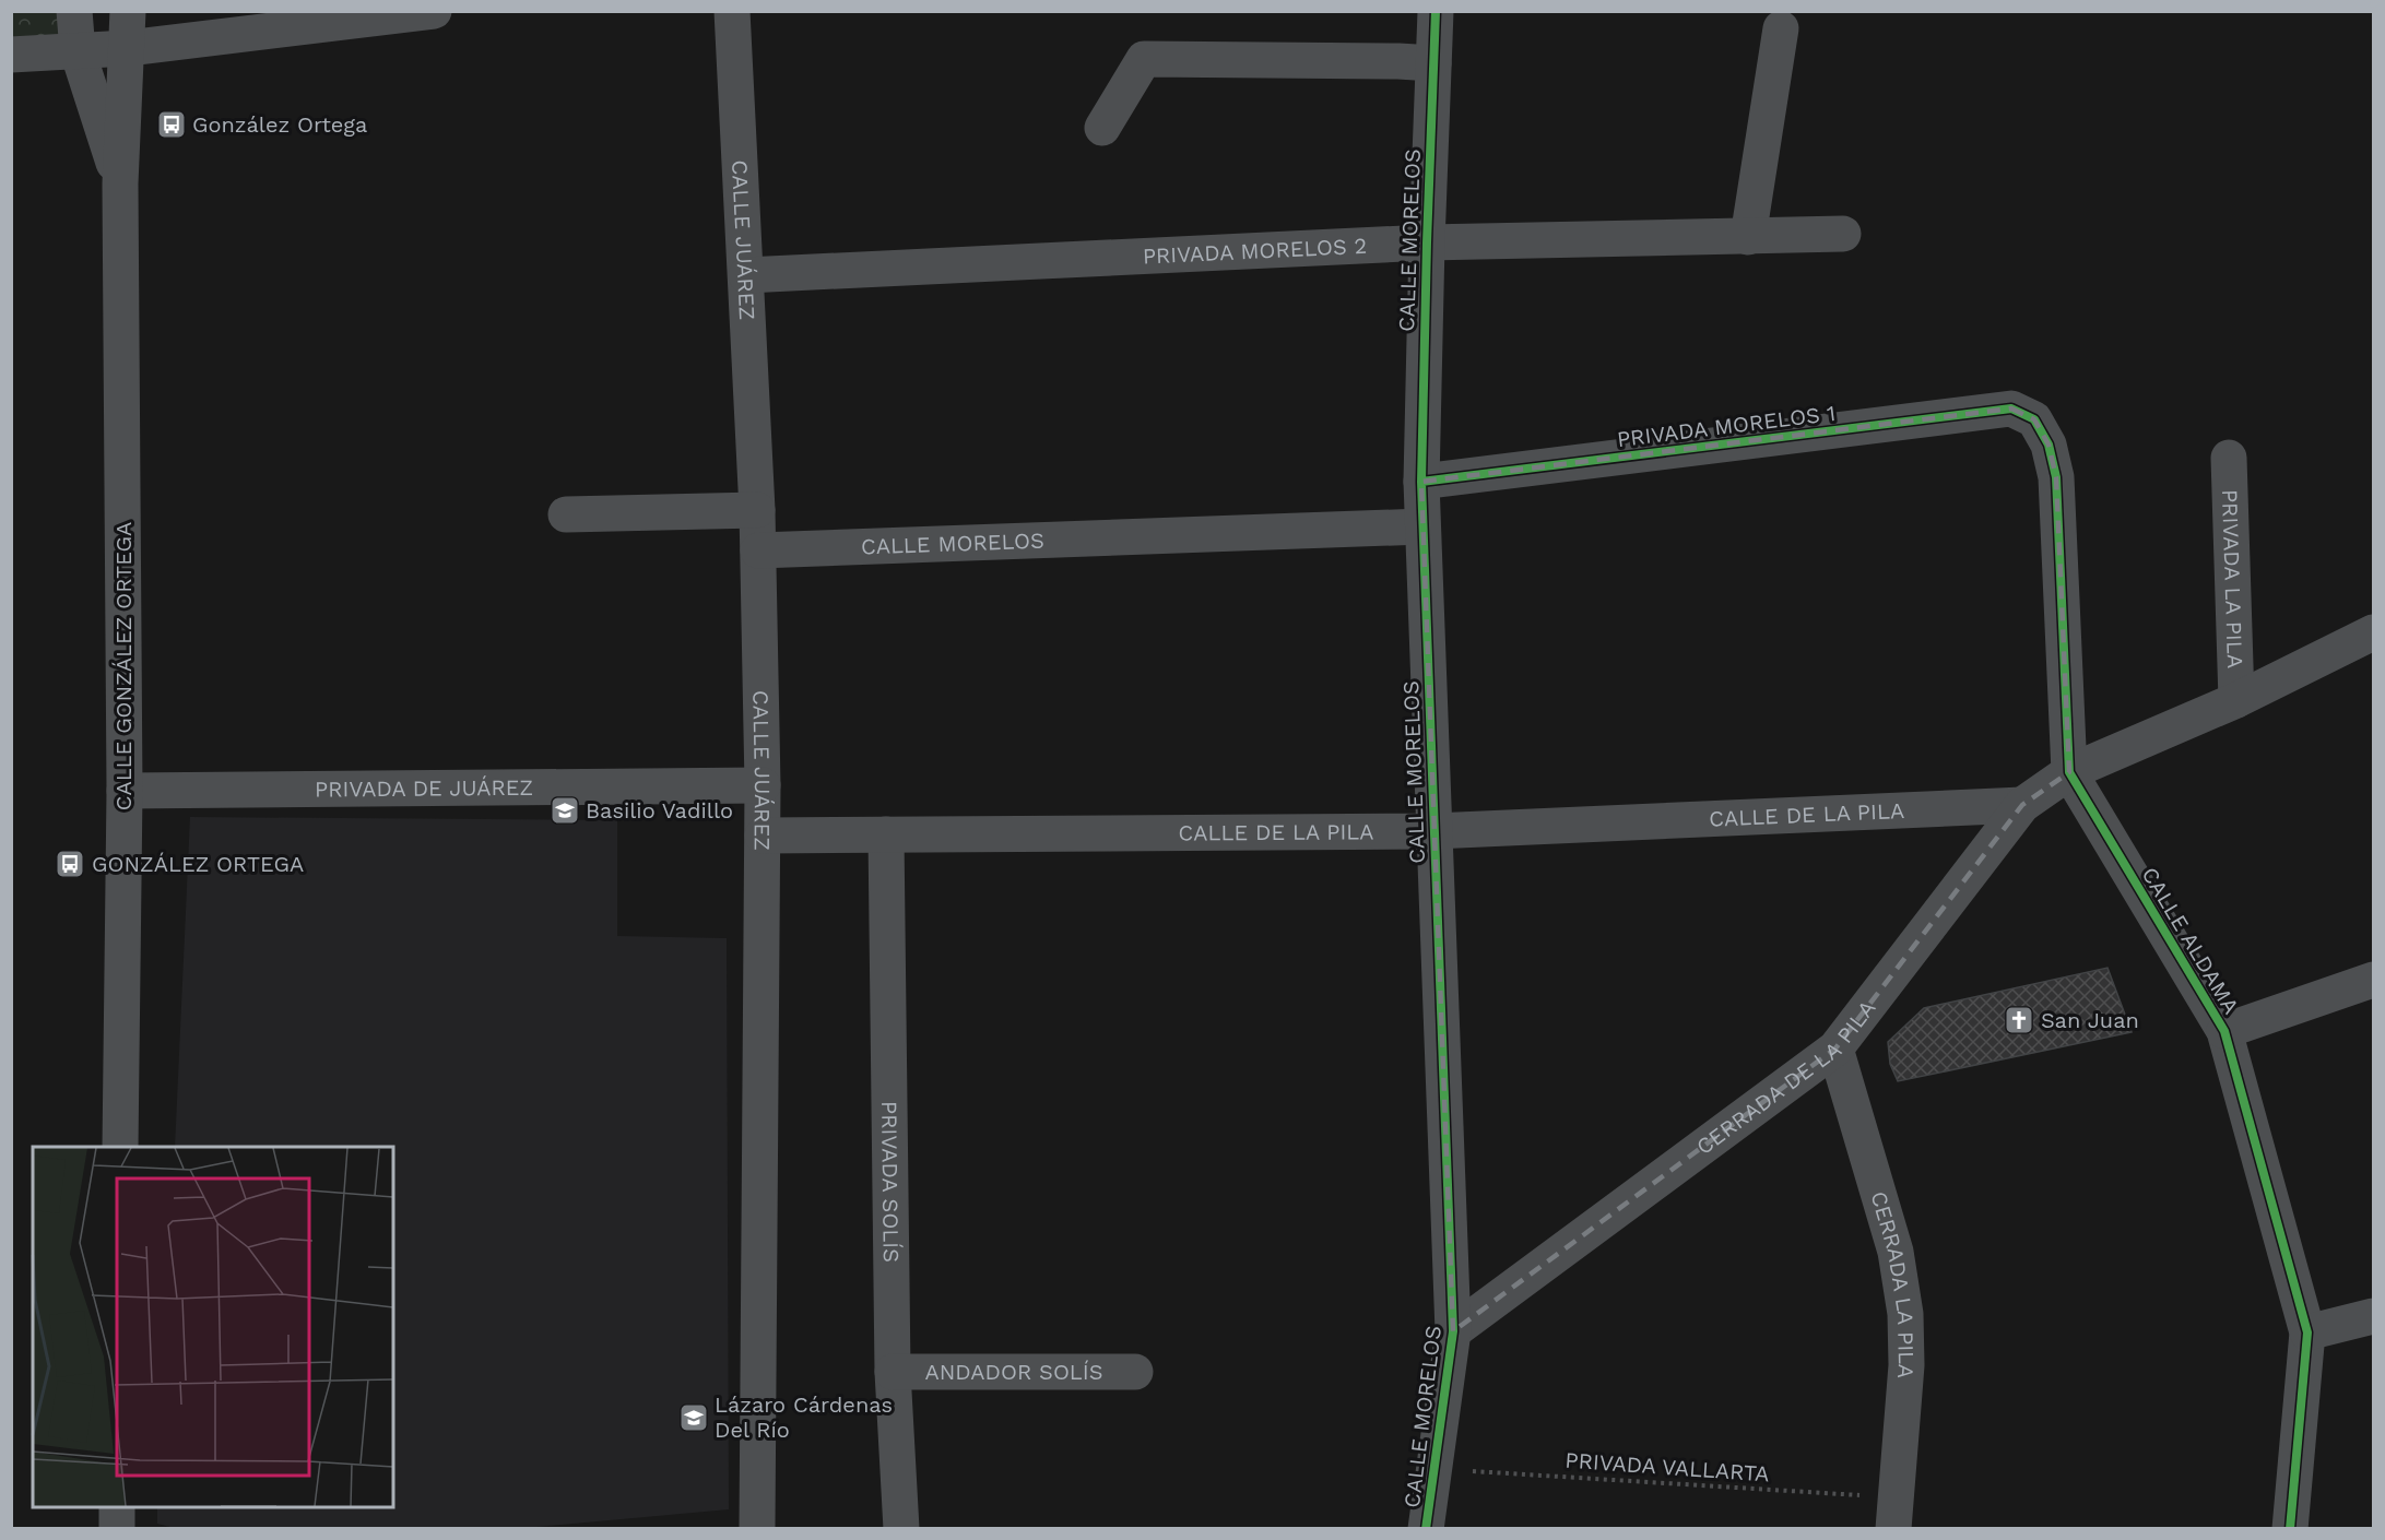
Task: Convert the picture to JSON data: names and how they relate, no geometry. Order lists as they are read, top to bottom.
{
  "streets": {
    "street": [
      "CALLE JUÁREZ",
      "CALLE MORELOS",
      "PRIVADA MORELOS 2",
      "PRIVADA MORELOS 1",
      "PRIVADA LA PILA",
      "CALLE GONZÁLEZ ORTEGA",
      "PRIVADA DE JUÁREZ",
      "CALLE DE LA PILA",
      "CALLE ALDAMA",
      "CERRADA DE LA PILA",
      "PRIVADA SOLÍS",
      "CERRADA LA PILA",
      "ANDADOR SOLÍS"
    ],
    "path": ["PRIVADA VALLARTA"]
  },
  "crossings": [
    ["CALLE JUÁREZ", "CALLE MORELOS"],
    ["CALLE JUÁREZ", "PRIVADA MORELOS 2"],
    ["CALLE JUÁREZ", "PRIVADA DE JUÁREZ"],
    ["CALLE JUÁREZ", "CALLE DE LA PILA"],
    ["CALLE MORELOS", "PRIVADA MORELOS 2"],
    ["CALLE MORELOS", "PRIVADA MORELOS 1"],
    ["CALLE MORELOS", "CALLE DE LA PILA"],
    ["CALLE MORELOS", "CERRADA DE LA PILA"],
    ["CALLE MORELOS", "PRIVADA VALLARTA"],
    ["PRIVADA MORELOS 1", "CALLE ALDAMA"],
    ["CALLE GONZÁLEZ ORTEGA", "PRIVADA DE JUÁREZ"],
    ["CALLE DE LA PILA", "CERRADA DE LA PILA"],
    ["CALLE DE LA PILA", "PRIVADA SOLÍS"],
    ["CALLE ALDAMA", "CERRADA DE LA PILA"],
    ["CERRADA DE LA PILA", "CERRADA LA PILA"],
    ["PRIVADA SOLÍS", "ANDADOR SOLÍS"],
    ["CERRADA LA PILA", "PRIVADA VALLARTA"]
  ],
  "places": {
    "bus stop": ["González Ortega", "GONZÁLEZ ORTEGA"],
    "school or university": ["Basilio Vadillo", "Lázaro Cárdenas Del Río"],
    "church": ["San Juan"]
  }
}
